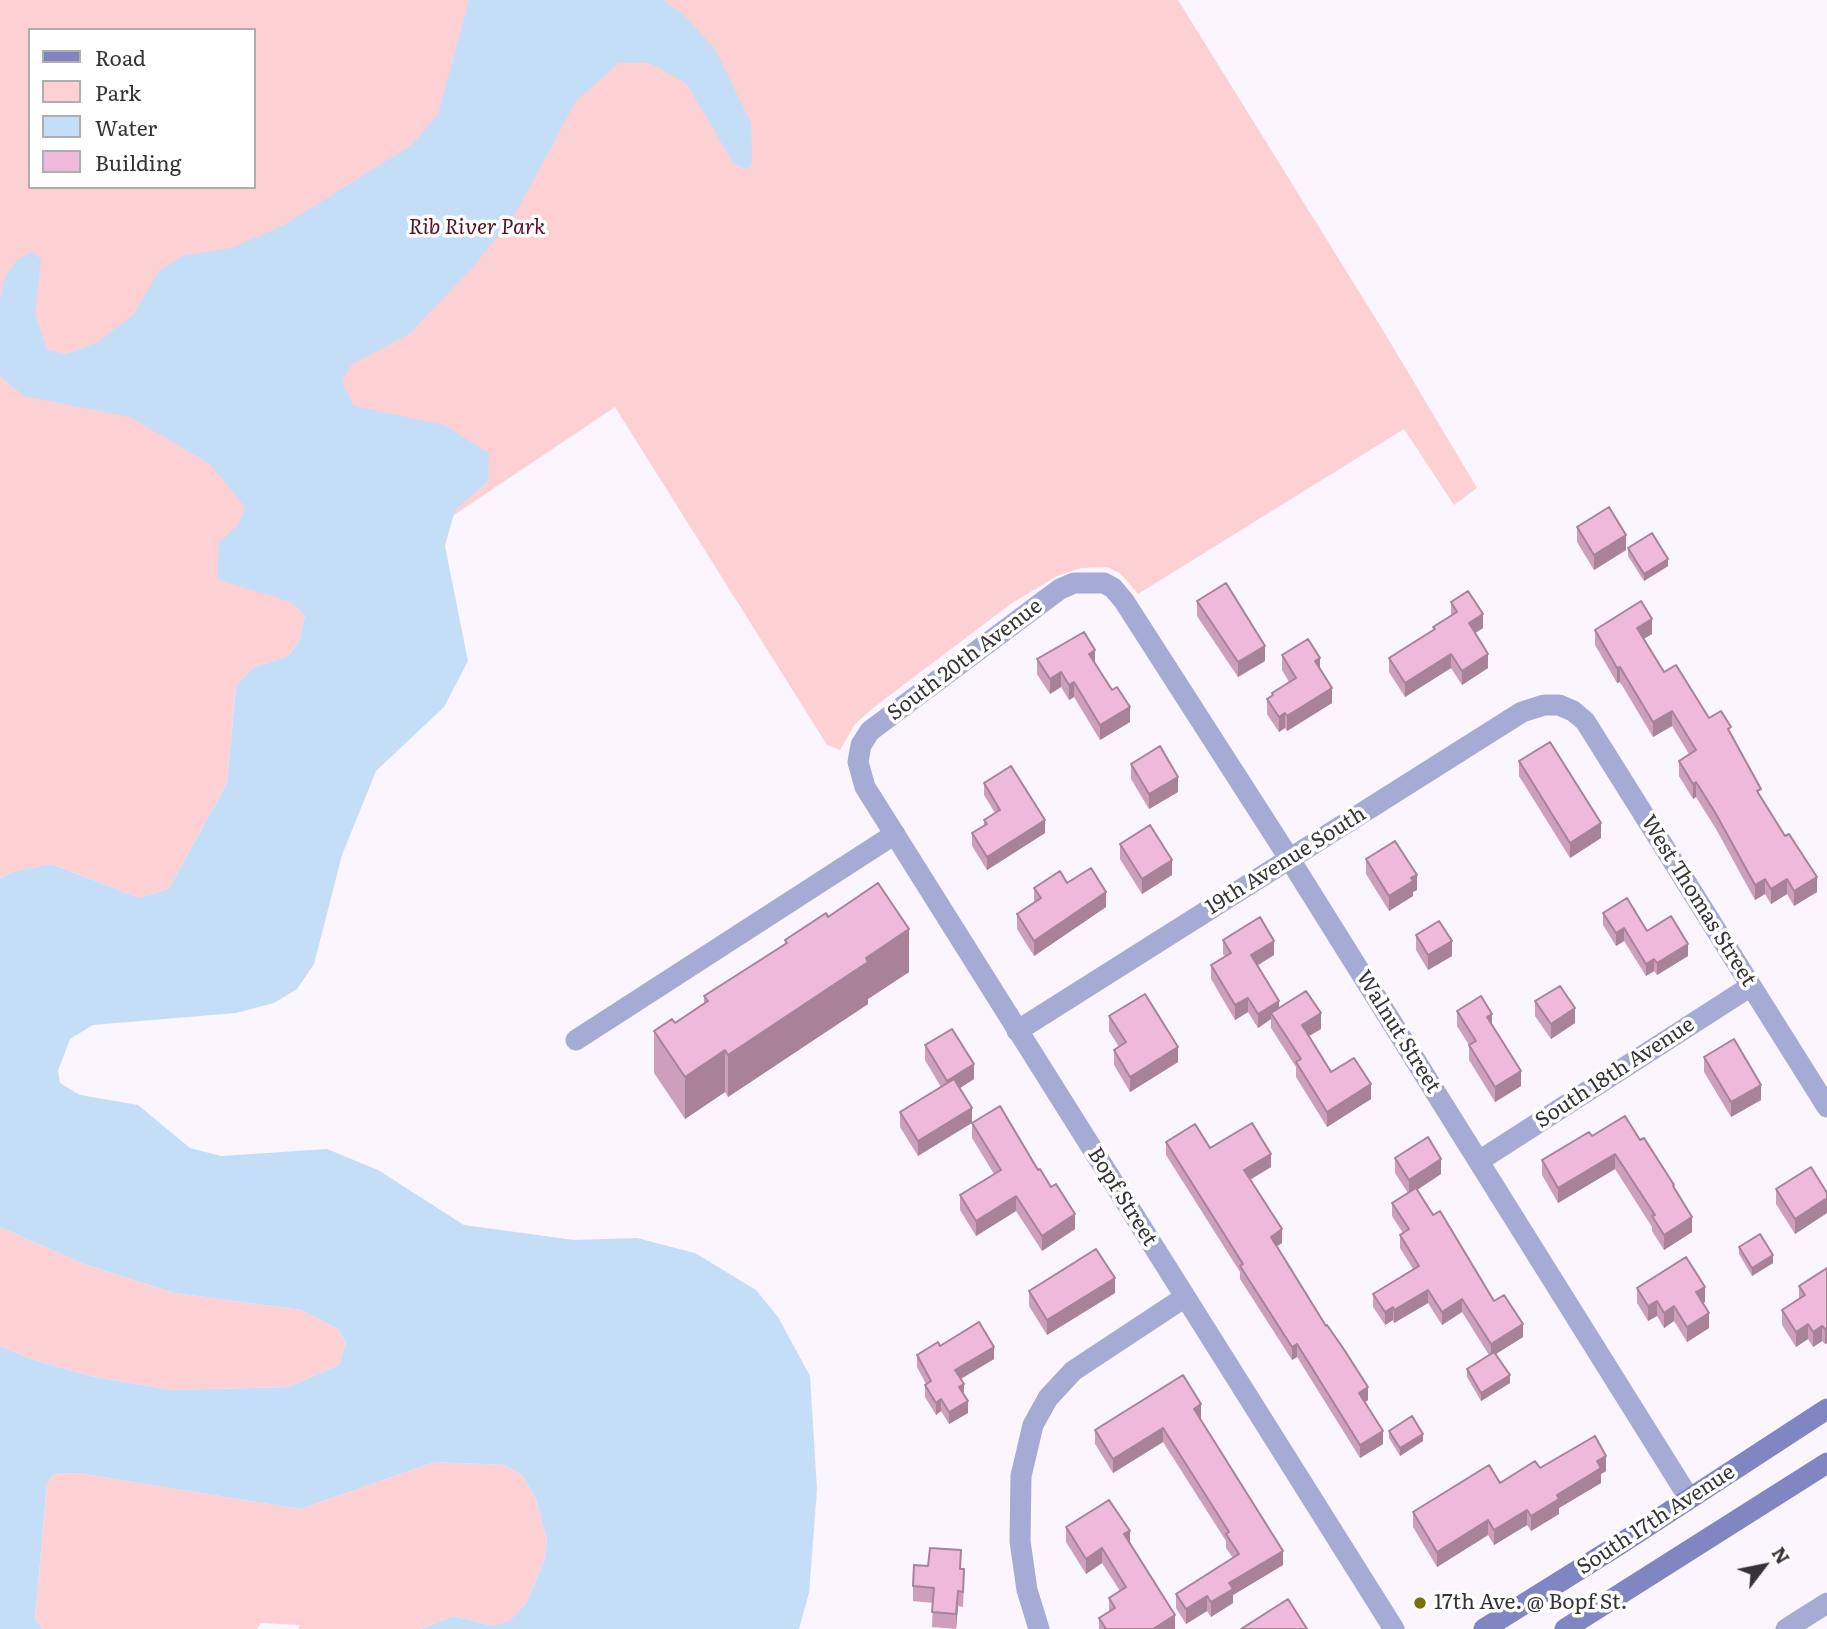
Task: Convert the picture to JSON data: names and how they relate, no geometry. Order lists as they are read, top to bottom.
{
  "streets": {
    "main road": ["South 17th Avenue"],
    "street": [
      "South 20th Avenue",
      "19th Avenue South",
      "West Thomas Street",
      "Walnut Street",
      "South 18th Avenue",
      "Bopf Street"
    ]
  },
  "crossings": [
    ["South 20th Avenue", "Walnut Street"],
    ["South 20th Avenue", "Bopf Street"],
    ["19th Avenue South", "West Thomas Street"],
    ["19th Avenue South", "Walnut Street"],
    ["19th Avenue South", "Bopf Street"],
    ["West Thomas Street", "South 18th Avenue"],
    ["Walnut Street", "South 18th Avenue"],
    ["Walnut Street", "South 17th Avenue"]
  ],
  "parks": ["Rib River Park"],
  "places": ["17th Ave. @ Bopf St."],
  "legend": [
    "Road",
    "Park",
    "Water",
    "Building"
  ],
  "north": "top right"
}
